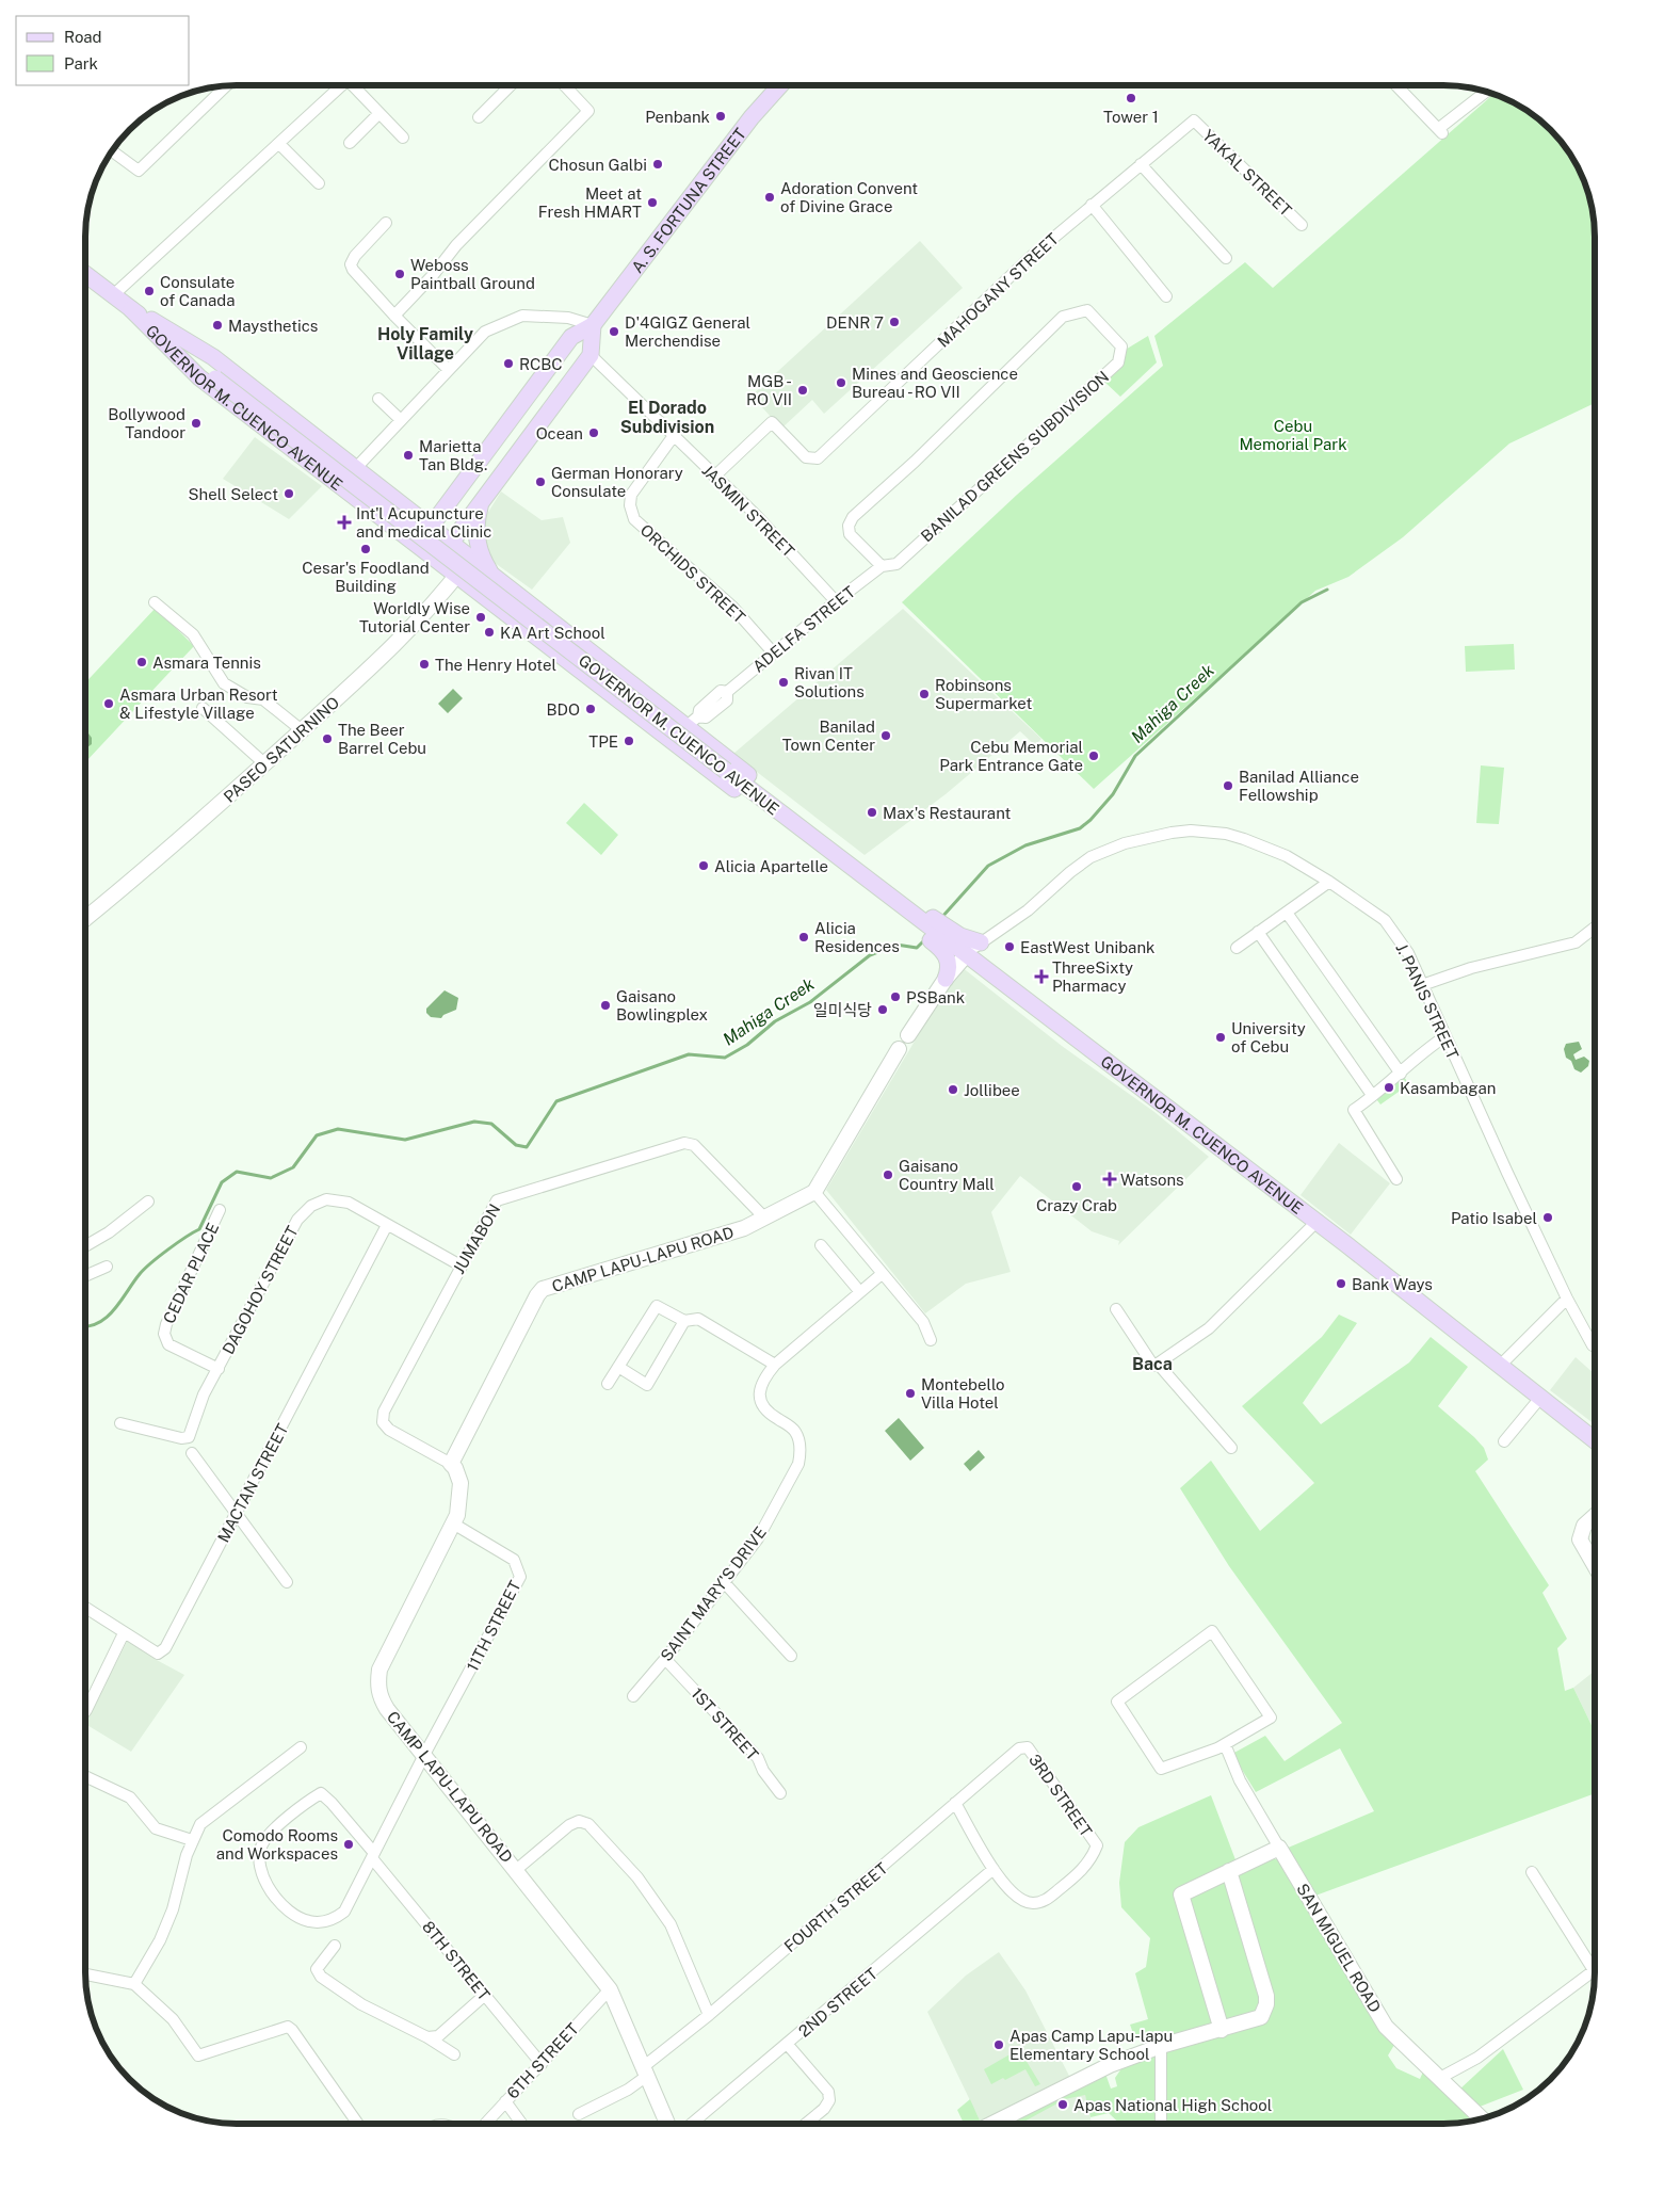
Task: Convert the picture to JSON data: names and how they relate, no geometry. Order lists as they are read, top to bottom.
{
  "streets": {
    "main road": ["A. S. FORTUNA STREET", "GOVERNOR M. CUENCO AVENUE"],
    "street": [
      "YAKAL STREET",
      "MAHOGANY STREET",
      "BANILAD GREENS SUBDIVISION",
      "JASMIN STREET",
      "ORCHIDS STREET",
      "ADELFA STREET",
      "PASEO SATURNINO",
      "J. PANIS STREET",
      "JUMABON",
      "CAMP LAPU-LAPU ROAD",
      "CEDAR PLACE",
      "DAGOHOY STREET",
      "MACTAN STREET",
      "SAINT MARY'S DRIVE",
      "11TH STREET",
      "1ST STREET",
      "3RD STREET",
      "FOURTH STREET",
      "SAN MIGUEL ROAD",
      "8TH STREET",
      "2ND STREET",
      "6TH STREET"
    ]
  },
  "crossings": [
    ["YAKAL STREET", "MAHOGANY STREET"],
    ["A. S. FORTUNA STREET", "GOVERNOR M. CUENCO AVENUE"],
    ["MAHOGANY STREET", "JASMIN STREET"],
    ["GOVERNOR M. CUENCO AVENUE", "ADELFA STREET"],
    ["GOVERNOR M. CUENCO AVENUE", "PASEO SATURNINO"],
    ["GOVERNOR M. CUENCO AVENUE", "J. PANIS STREET"],
    ["BANILAD GREENS SUBDIVISION", "ADELFA STREET"],
    ["JASMIN STREET", "ORCHIDS STREET"],
    ["JASMIN STREET", "ADELFA STREET"],
    ["ORCHIDS STREET", "ADELFA STREET"],
    ["JUMABON", "CAMP LAPU-LAPU ROAD"],
    ["JUMABON", "DAGOHOY STREET"],
    ["CAMP LAPU-LAPU ROAD", "11TH STREET"],
    ["CAMP LAPU-LAPU ROAD", "FOURTH STREET"],
    ["CAMP LAPU-LAPU ROAD", "6TH STREET"],
    ["CEDAR PLACE", "DAGOHOY STREET"],
    ["DAGOHOY STREET", "MACTAN STREET"],
    ["SAINT MARY'S DRIVE", "1ST STREET"],
    ["11TH STREET", "8TH STREET"],
    ["3RD STREET", "FOURTH STREET"],
    ["3RD STREET", "2ND STREET"],
    ["8TH STREET", "6TH STREET"]
  ],
  "districts": ["Holy Family Village", "El Dorado Subdivision", "Baca"],
  "water": ["Mahiga Creek"],
  "parks": ["Cebu Memorial Park"],
  "places": {
    "other": [
      "Tower 1",
      "Penbank",
      "Chosun Galbi",
      "Adoration Convent of Divine Grace",
      "Meet at Fresh HMART",
      "Weboss Paintball Ground",
      "Consulate of Canada",
      "DENR 7",
      "Maysthetics",
      "D'4GIGZ General Merchendise",
      "RCBC",
      "Mines and Geoscience Bureau - RO VII",
      "MGB - RO VII",
      "Bollywood Tandoor",
      "Ocean",
      "Marietta Tan Bldg.",
      "German Honorary Consulate",
      "Shell Select",
      "Cesar's Foodland Building",
      "Worldly Wise Tutorial Center",
      "KA Art School",
      "Asmara Tennis",
      "The Henry Hotel",
      "Rivan IT Solutions",
      "Robinsons Supermarket",
      "Asmara Urban Resort & Lifestyle Village",
      "BDO",
      "Banilad Town Center",
      "The Beer Barrel Cebu",
      "TPE",
      "Cebu Memorial Park Entrance Gate",
      "Banilad Alliance Fellowship",
      "Max's Restaurant",
      "Alicia Apartelle",
      "Alicia Residences",
      "EastWest Unibank",
      "PSBank",
      "Gaisano Bowlingplex",
      "일미식당",
      "University of Cebu",
      "Kasambagan",
      "Jollibee",
      "Gaisano Country Mall",
      "Crazy Crab",
      "Patio Isabel",
      "Bank Ways",
      "Montebello Villa Hotel",
      "Comodo Rooms and Workspaces",
      "Apas Camp Lapu-lapu Elementary School",
      "Apas National High School"
    ],
    "health": ["Int'l Acupuncture and medical Clinic", "ThreeSixty Pharmacy", "Watsons"]
  },
  "legend": ["Road", "Park"]
}
